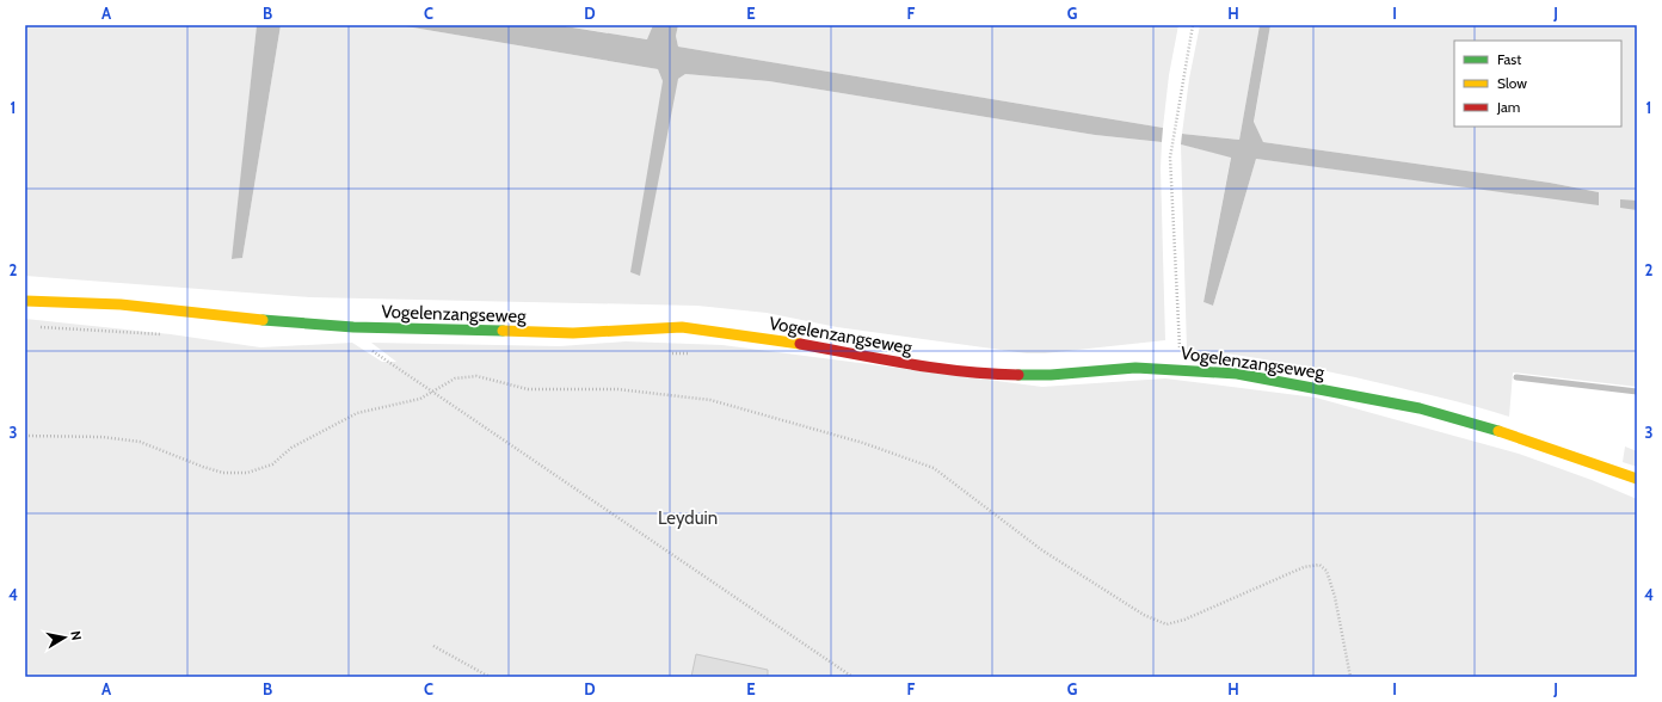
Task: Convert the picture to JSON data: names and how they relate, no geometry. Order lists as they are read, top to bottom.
{
  "streets": {
    "main road": ["Vogelenzangseweg"]
  },
  "parks": ["Leyduin"],
  "legend": ["Fast", "Slow", "Jam"],
  "north": "right",
  "grid": {
    "columns": [
      "A",
      "B",
      "C",
      "D",
      "E",
      "F",
      "G",
      "H",
      "I",
      "J"
    ],
    "rows": [
      "1",
      "2",
      "3",
      "4"
    ]
  }
}
